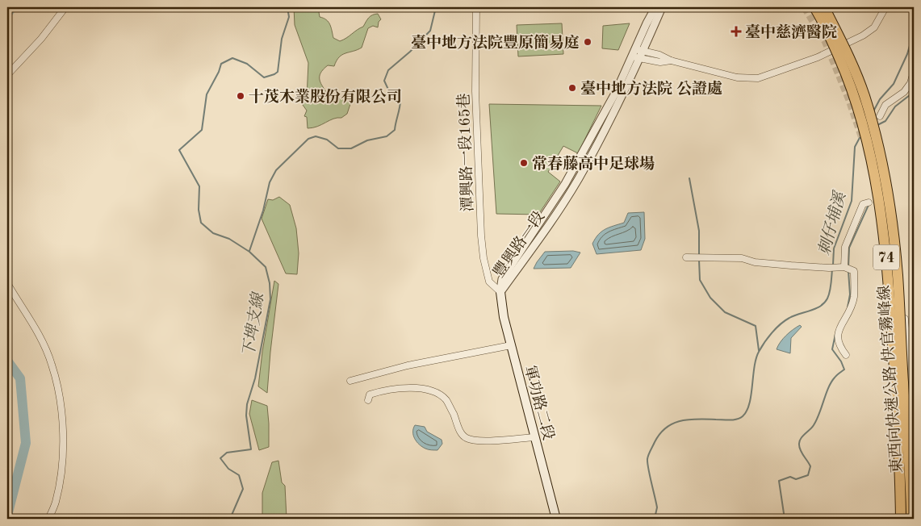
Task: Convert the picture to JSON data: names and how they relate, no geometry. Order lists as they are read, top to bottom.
{
  "streets": {
    "highway": ["74", "東西向快速公路 快官霧峰線"],
    "main road": ["軍功路二段"],
    "street": ["潭興路一段165巷", "豐興路一段"]
  },
  "crossings": [
    ["潭興路一段165巷", "豐興路一段"],
    ["潭興路一段165巷", "軍功路二段"],
    ["豐興路一段", "軍功路二段"],
    ["74", "東西向快速公路 快官霧峰線"]
  ],
  "water": ["刺仔埔溪", "下埤支線"],
  "places": {
    "health": ["臺中慈濟醫院"],
    "other": [
      "臺中地方法院豐原簡易庭",
      "臺中地方法院 公證處",
      "十茂木業股份有限公司",
      "常春藤高中足球場"
    ]
  }
}
